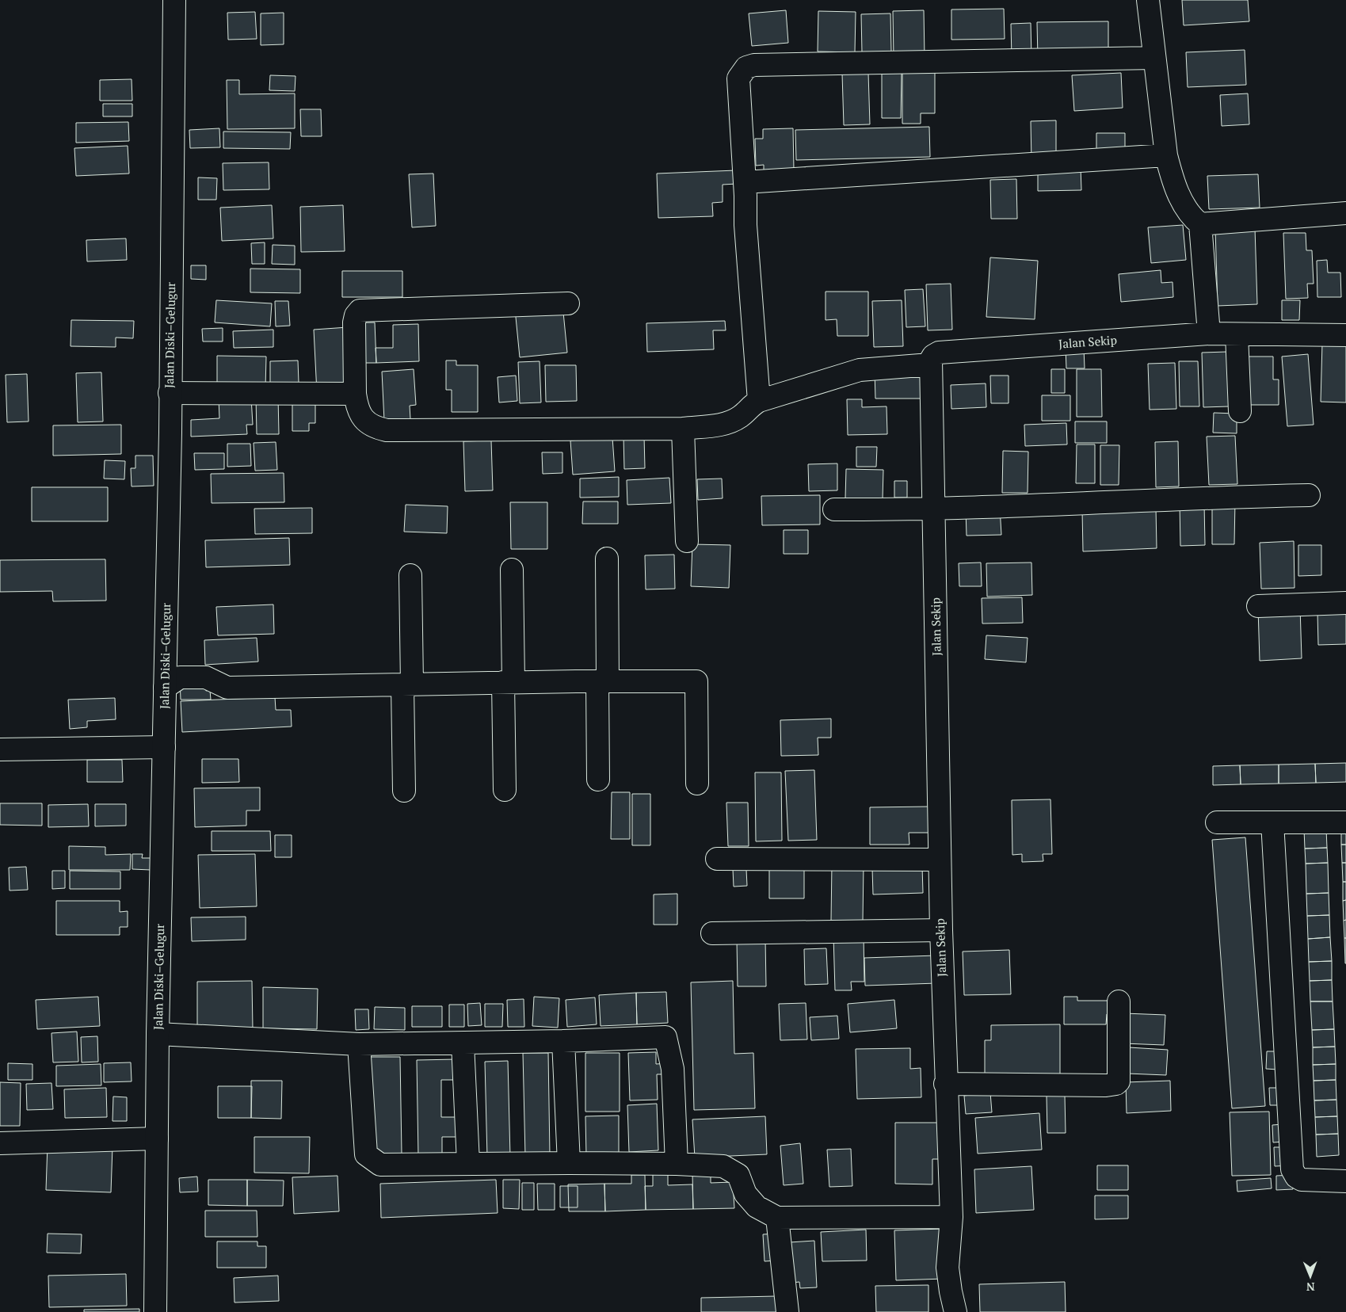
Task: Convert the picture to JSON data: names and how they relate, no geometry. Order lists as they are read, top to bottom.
{
  "streets": {
    "street": ["Jalan Diski–Gelugur", "Jalan Sekip"]
  },
  "north": "bottom"
}
